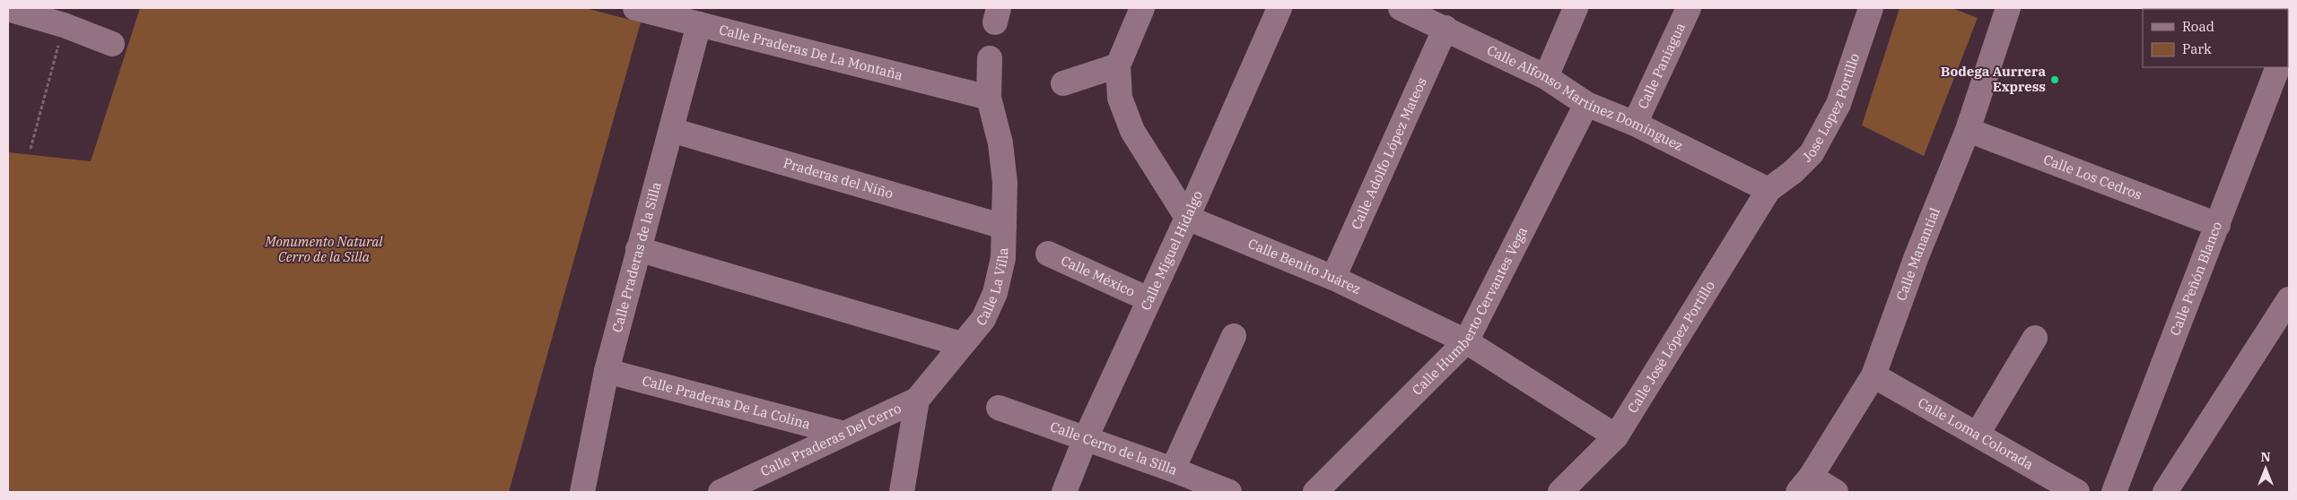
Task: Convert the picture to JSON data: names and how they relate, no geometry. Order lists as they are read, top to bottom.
{
  "streets": {
    "street": [
      "Calle Praderas De La Montaña",
      "Calle Paniagua",
      "Calle Alfonso Martínez Domínguez",
      "Jose Lopez Portillo",
      "Calle Adolfo López Mateos",
      "Calle Los Cedros",
      "Praderas del Niño",
      "Calle Miguel Hidalgo",
      "Calle Manantial",
      "Calle Praderas de la Silla",
      "Calle Benito Juárez",
      "Calle México",
      "Calle Peñón Blanco",
      "Calle La Villa",
      "Calle Humberto Cervantes Vega",
      "Calle José López Portillo",
      "Calle Praderas De La Colina",
      "Calle Loma Colorada",
      "Calle Praderas Del Cerro",
      "Calle Cerro de la Silla"
    ]
  },
  "crossings": [
    ["Calle Praderas De La Montaña", "Calle Praderas de la Silla"],
    ["Calle Praderas De La Montaña", "Calle La Villa"],
    ["Calle Paniagua", "Calle Alfonso Martínez Domínguez"],
    ["Calle Alfonso Martínez Domínguez", "Jose Lopez Portillo"],
    ["Calle Alfonso Martínez Domínguez", "Calle Adolfo López Mateos"],
    ["Calle Alfonso Martínez Domínguez", "Calle Humberto Cervantes Vega"],
    ["Calle Alfonso Martínez Domínguez", "Calle José López Portillo"],
    ["Jose Lopez Portillo", "Calle José López Portillo"],
    ["Calle Adolfo López Mateos", "Calle Benito Juárez"],
    ["Calle Los Cedros", "Calle Manantial"],
    ["Calle Los Cedros", "Calle Peñón Blanco"],
    ["Praderas del Niño", "Calle Praderas de la Silla"],
    ["Praderas del Niño", "Calle La Villa"],
    ["Calle Miguel Hidalgo", "Calle Benito Juárez"],
    ["Calle Miguel Hidalgo", "Calle México"],
    ["Calle Miguel Hidalgo", "Calle Cerro de la Silla"],
    ["Calle Manantial", "Calle Loma Colorada"],
    ["Calle Praderas de la Silla", "Calle Praderas De La Colina"],
    ["Calle Benito Juárez", "Calle Humberto Cervantes Vega"],
    ["Calle Benito Juárez", "Calle José López Portillo"],
    ["Calle La Villa", "Calle Praderas Del Cerro"],
    ["Calle Praderas De La Colina", "Calle Praderas Del Cerro"]
  ],
  "parks": ["Monumento Natural Cerro de la Silla"],
  "places": ["Bodega Aurrera Express"],
  "legend": ["Road", "Park"],
  "north": "top"
}
